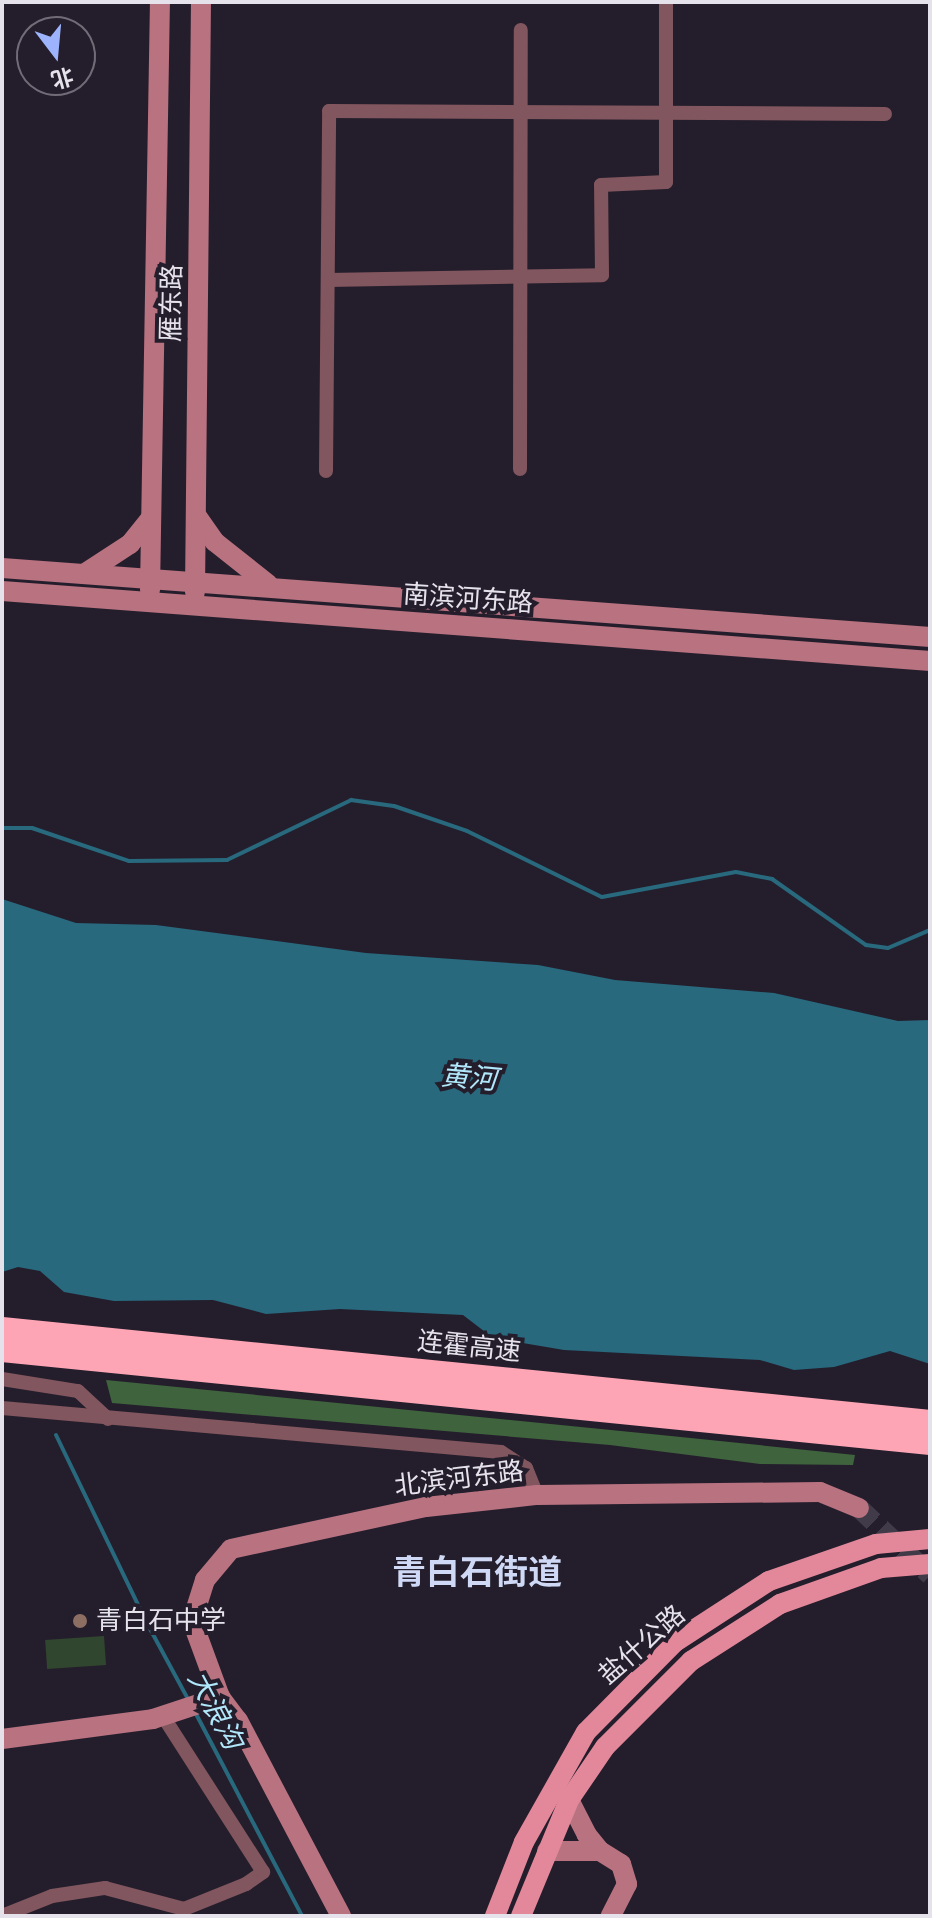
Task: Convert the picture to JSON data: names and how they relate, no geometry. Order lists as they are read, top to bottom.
{
  "streets": {
    "highway": ["连霍高速"],
    "main road": [
      "雁东路",
      "南滨河东路",
      "北滨河东路",
      "盐什公路"
    ]
  },
  "crossings": [
    ["雁东路", "南滨河东路"]
  ],
  "districts": ["青白石街道"],
  "water": ["黄河", "大浪沟"],
  "places": ["青白石中学"],
  "north": "bottom"
}
